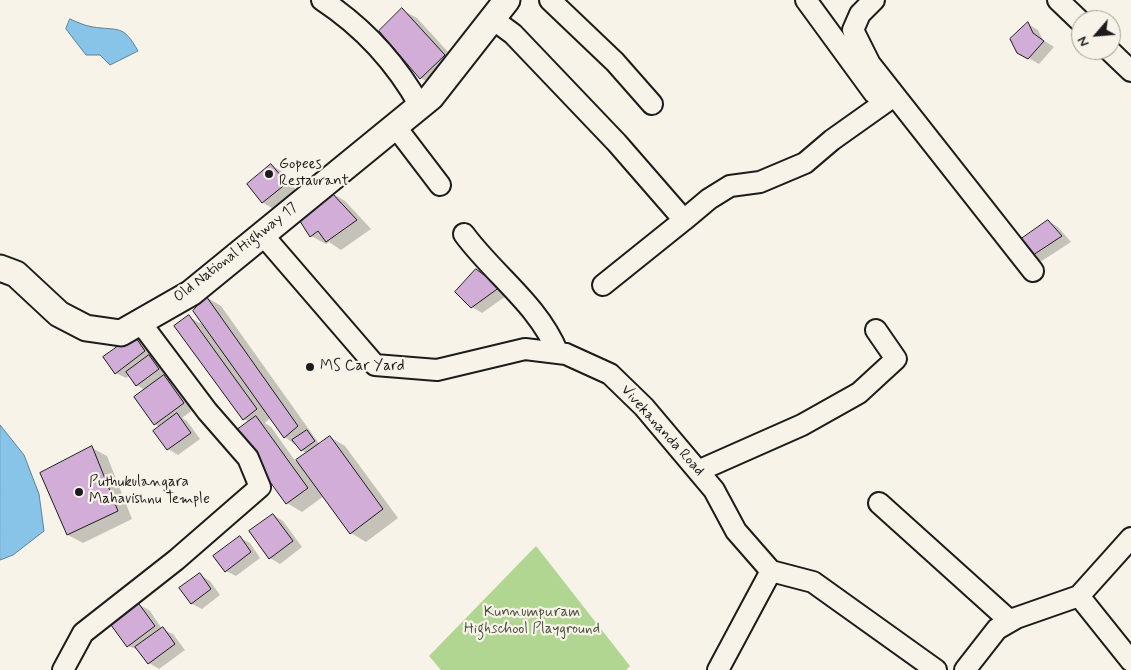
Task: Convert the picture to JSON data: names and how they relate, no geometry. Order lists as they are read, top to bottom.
{
  "streets": {
    "street": ["Old National Highway 17", "Vivekananda Road"]
  },
  "crossings": [
    ["Old National Highway 17", "Vivekananda Road"]
  ],
  "parks": ["Kunnumpuram Highschool Playground"],
  "places": ["Gopees Restaurant", "MS Car Yard", "Puthukulangara Mahavishnu Temple"],
  "north": "bottom left"
}
